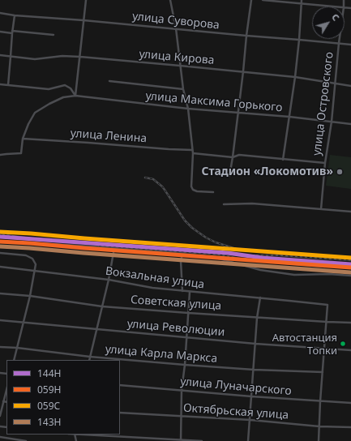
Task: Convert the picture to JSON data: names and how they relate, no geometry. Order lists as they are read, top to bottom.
{
  "streets": {
    "street": [
      "улица Суворова",
      "улица Кирова",
      "улица Максима Горького",
      "улица Островского",
      "улица Ленина",
      "Вокзальная улица",
      "Советская улица",
      "улица Революции",
      "улица Карла Маркса",
      "улица Луначарского",
      "Октябрьская улица"
    ]
  },
  "crossings": [
    ["улица Суворова", "улица Островского"],
    ["улица Кирова", "улица Островского"],
    ["улица Максима Горького", "улица Островского"],
    ["улица Максима Горького", "улица Ленина"],
    ["улица Островского", "улица Ленина"],
    ["Вокзальная улица", "Советская улица"]
  ],
  "places": ["Стадион «Локомотив»", "Автостанция Топки"],
  "lines": [
    "transit line 059С",
    "transit line 144Н",
    "transit line 059Н",
    "transit line 143Н"
  ],
  "legend": [
    "144Н",
    "059Н",
    "059С",
    "143Н"
  ],
  "north": "top right"
}
